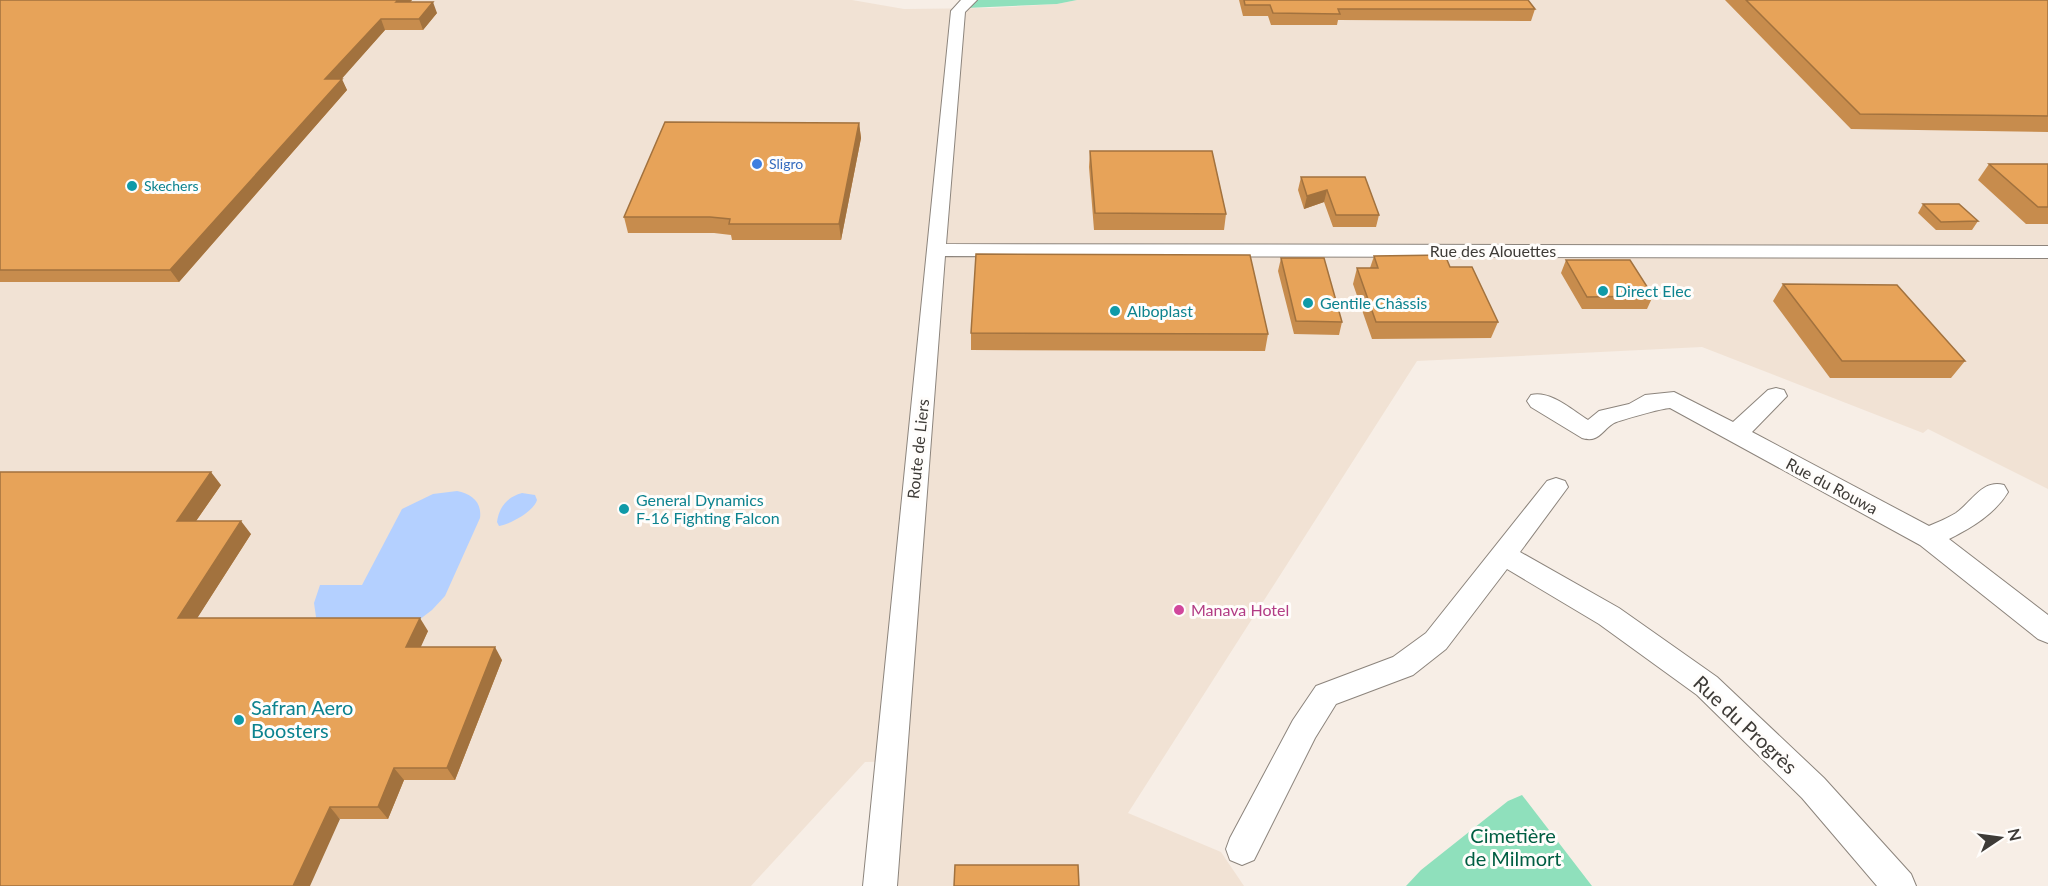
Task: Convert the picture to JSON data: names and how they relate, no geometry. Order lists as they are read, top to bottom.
{
  "streets": {
    "street": [
      "Rue des Alouettes",
      "Route de Liers",
      "Rue du Rouwa",
      "Rue du Progrès"
    ]
  },
  "crossings": [
    ["Rue des Alouettes", "Route de Liers"]
  ],
  "parks": ["Cimetière de Milmort"],
  "places": [
    "Sligro",
    "Skechers",
    "Direct Elec",
    "Gentile Châssis",
    "Alboplast",
    "General Dynamics F-16 Fighting Falcon",
    "Manava Hotel",
    "Safran Aero Boosters"
  ],
  "north": "right"
}
